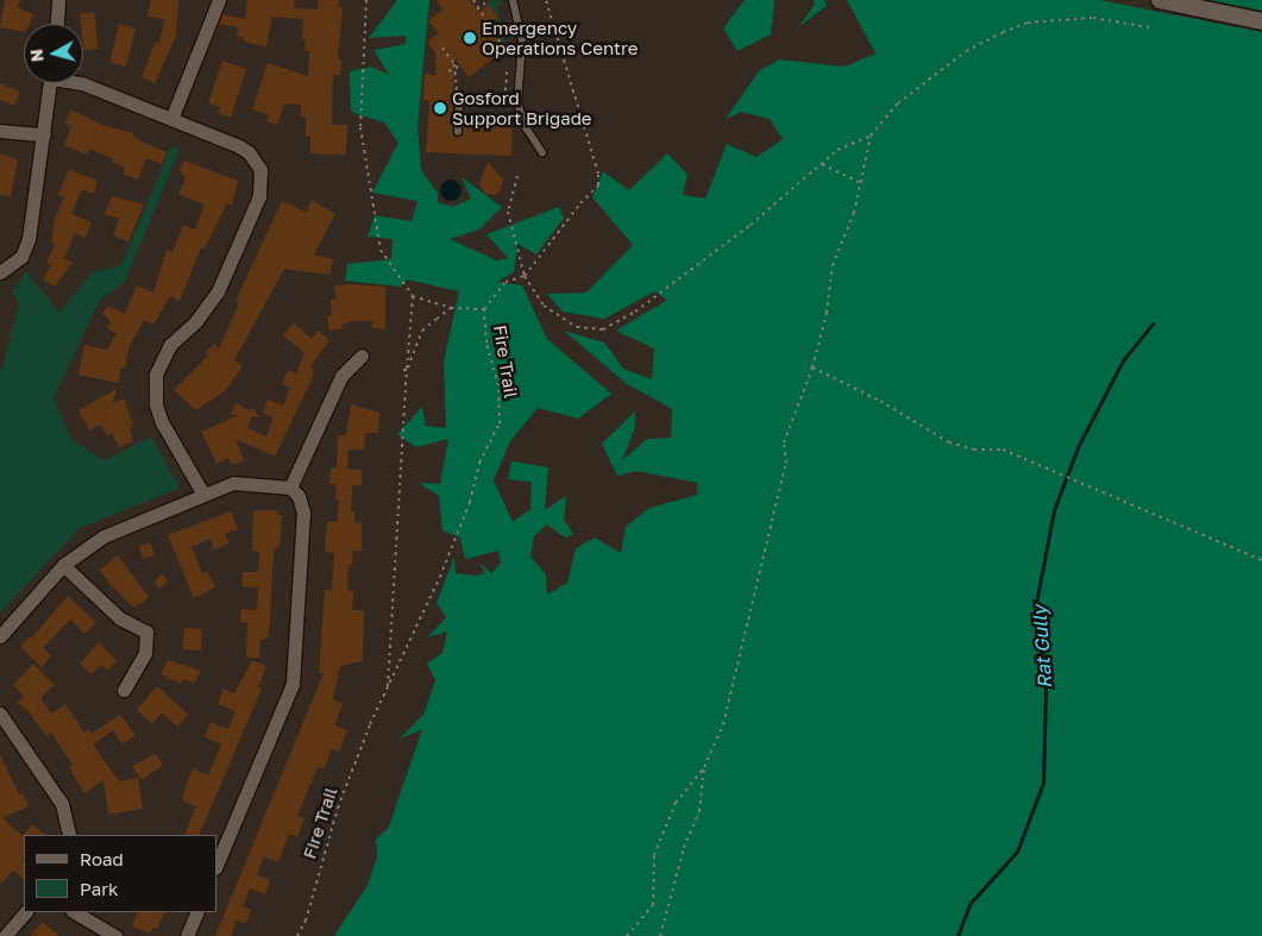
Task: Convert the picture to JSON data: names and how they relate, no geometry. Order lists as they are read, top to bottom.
{
  "streets": {
    "path": ["Fire Trail"]
  },
  "water": ["Rat Gully"],
  "places": ["Emergency Operations Centre", "Gosford Support Brigade"],
  "legend": ["Road", "Park"],
  "north": "left"
}
